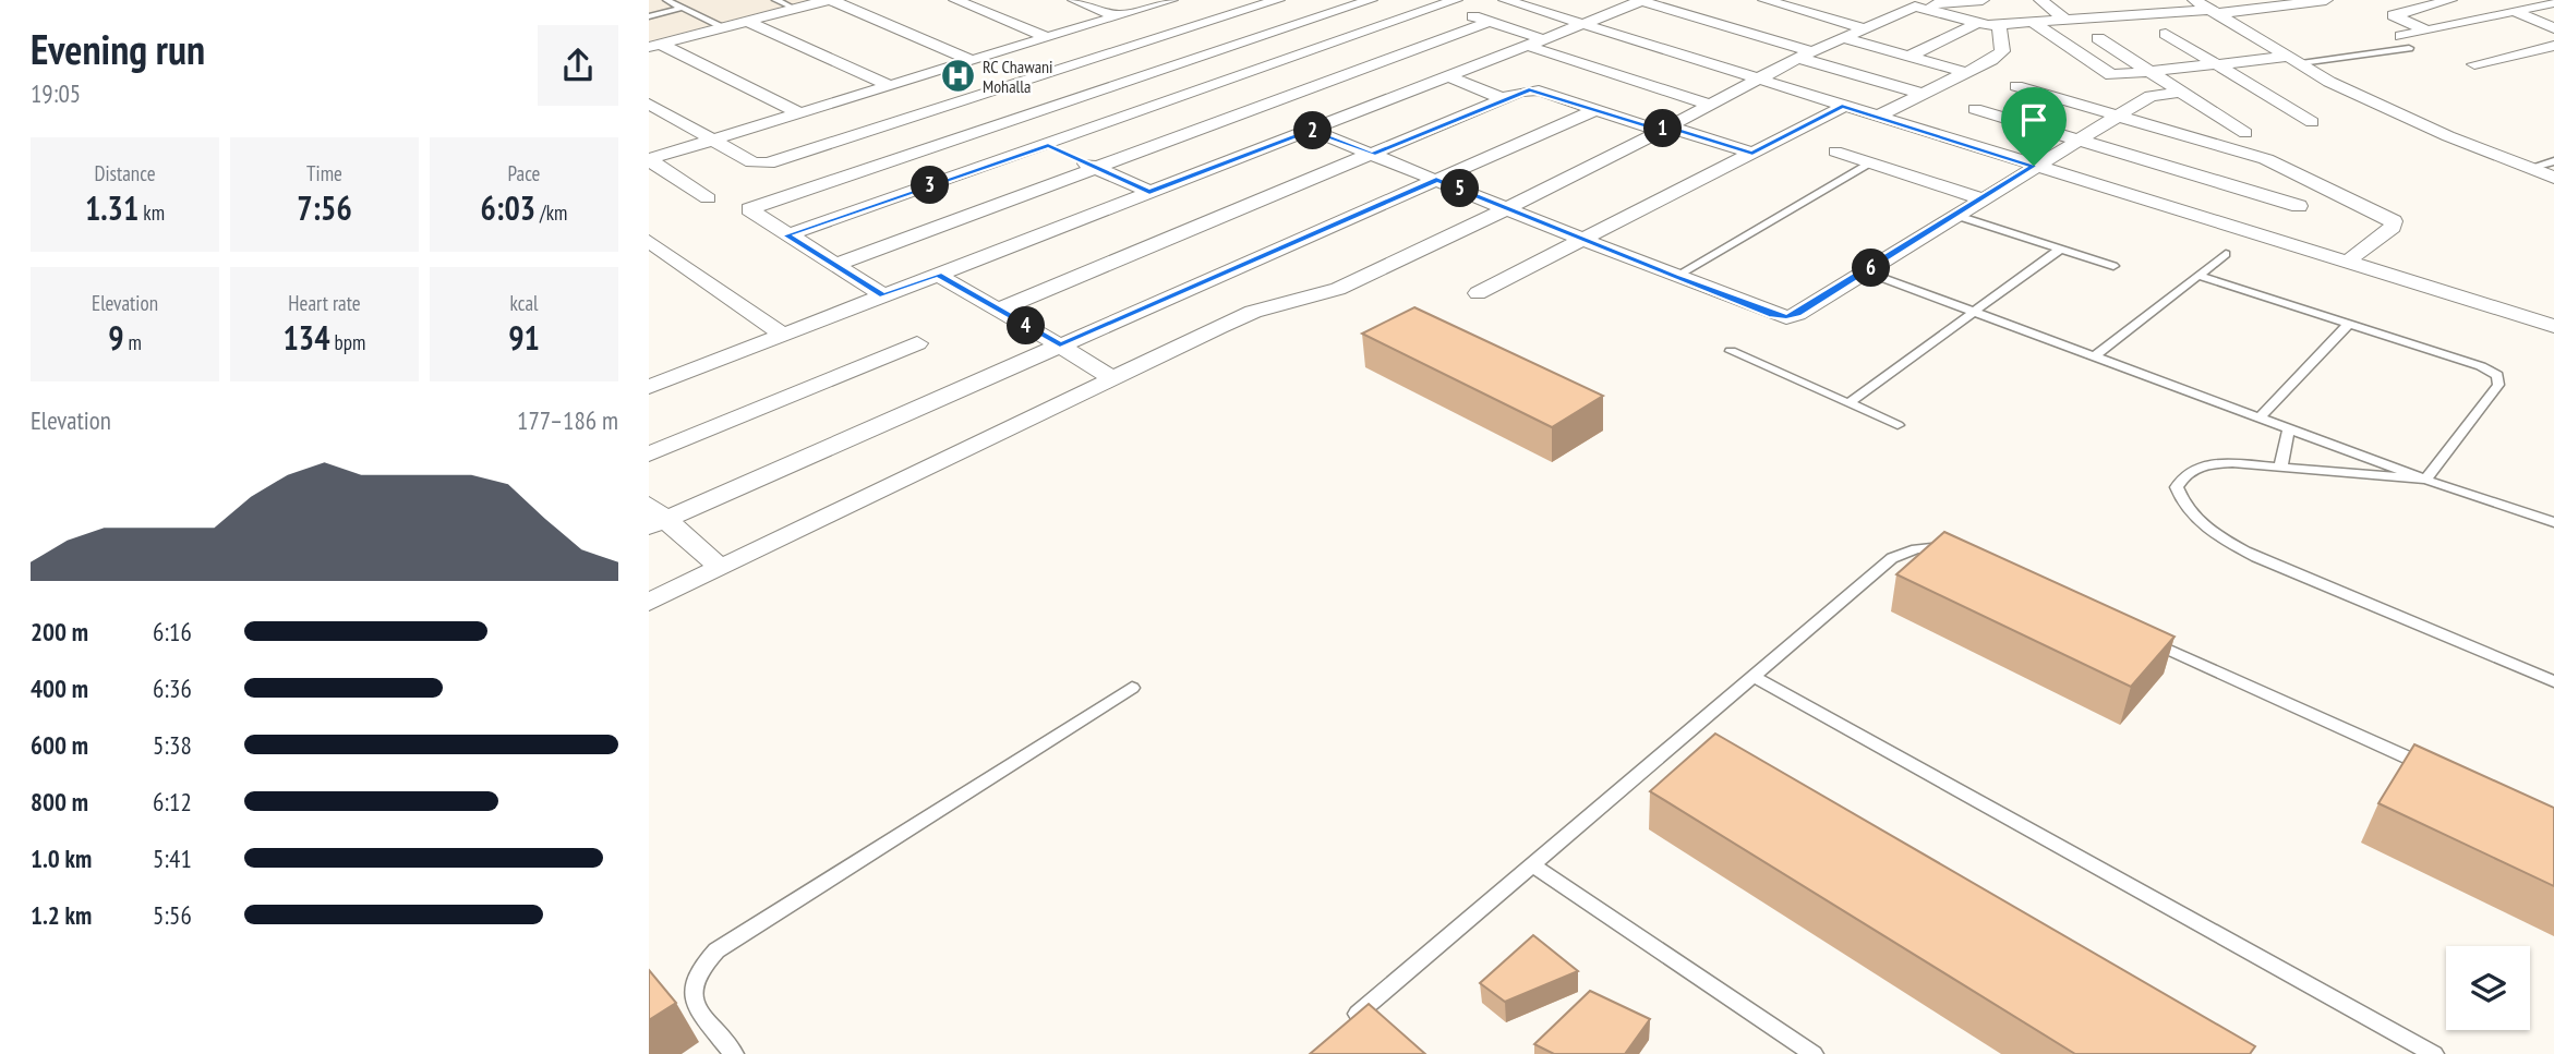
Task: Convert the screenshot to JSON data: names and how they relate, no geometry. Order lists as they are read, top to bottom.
{
  "places": {
    "hospital": ["RC Chawani Mohalla"]
  },
  "page": {
    "heading": ["Evening run", "19:05"],
    "pins": [
      "1",
      "2",
      "3",
      "5",
      "6",
      "4"
    ],
    "stats": [
      ["Distance", "1.31 km"],
      ["Time", "7:56"],
      ["Pace", "6:03 /km"],
      ["Elevation", "9 m"],
      ["Heart rate", "134 bpm"],
      ["kcal", "91"]
    ],
    "chart": ["Elevation", "177–186 m"],
    "list": [
      {
        "name": "200 m",
        "note": "6:16"
      },
      {
        "name": "400 m",
        "note": "6:36"
      },
      {
        "name": "600 m",
        "note": "5:38"
      },
      {
        "name": "800 m",
        "note": "6:12"
      },
      {
        "name": "1.0 km",
        "note": "5:41"
      },
      {
        "name": "1.2 km",
        "note": "5:56"
      }
    ]
  }
}
